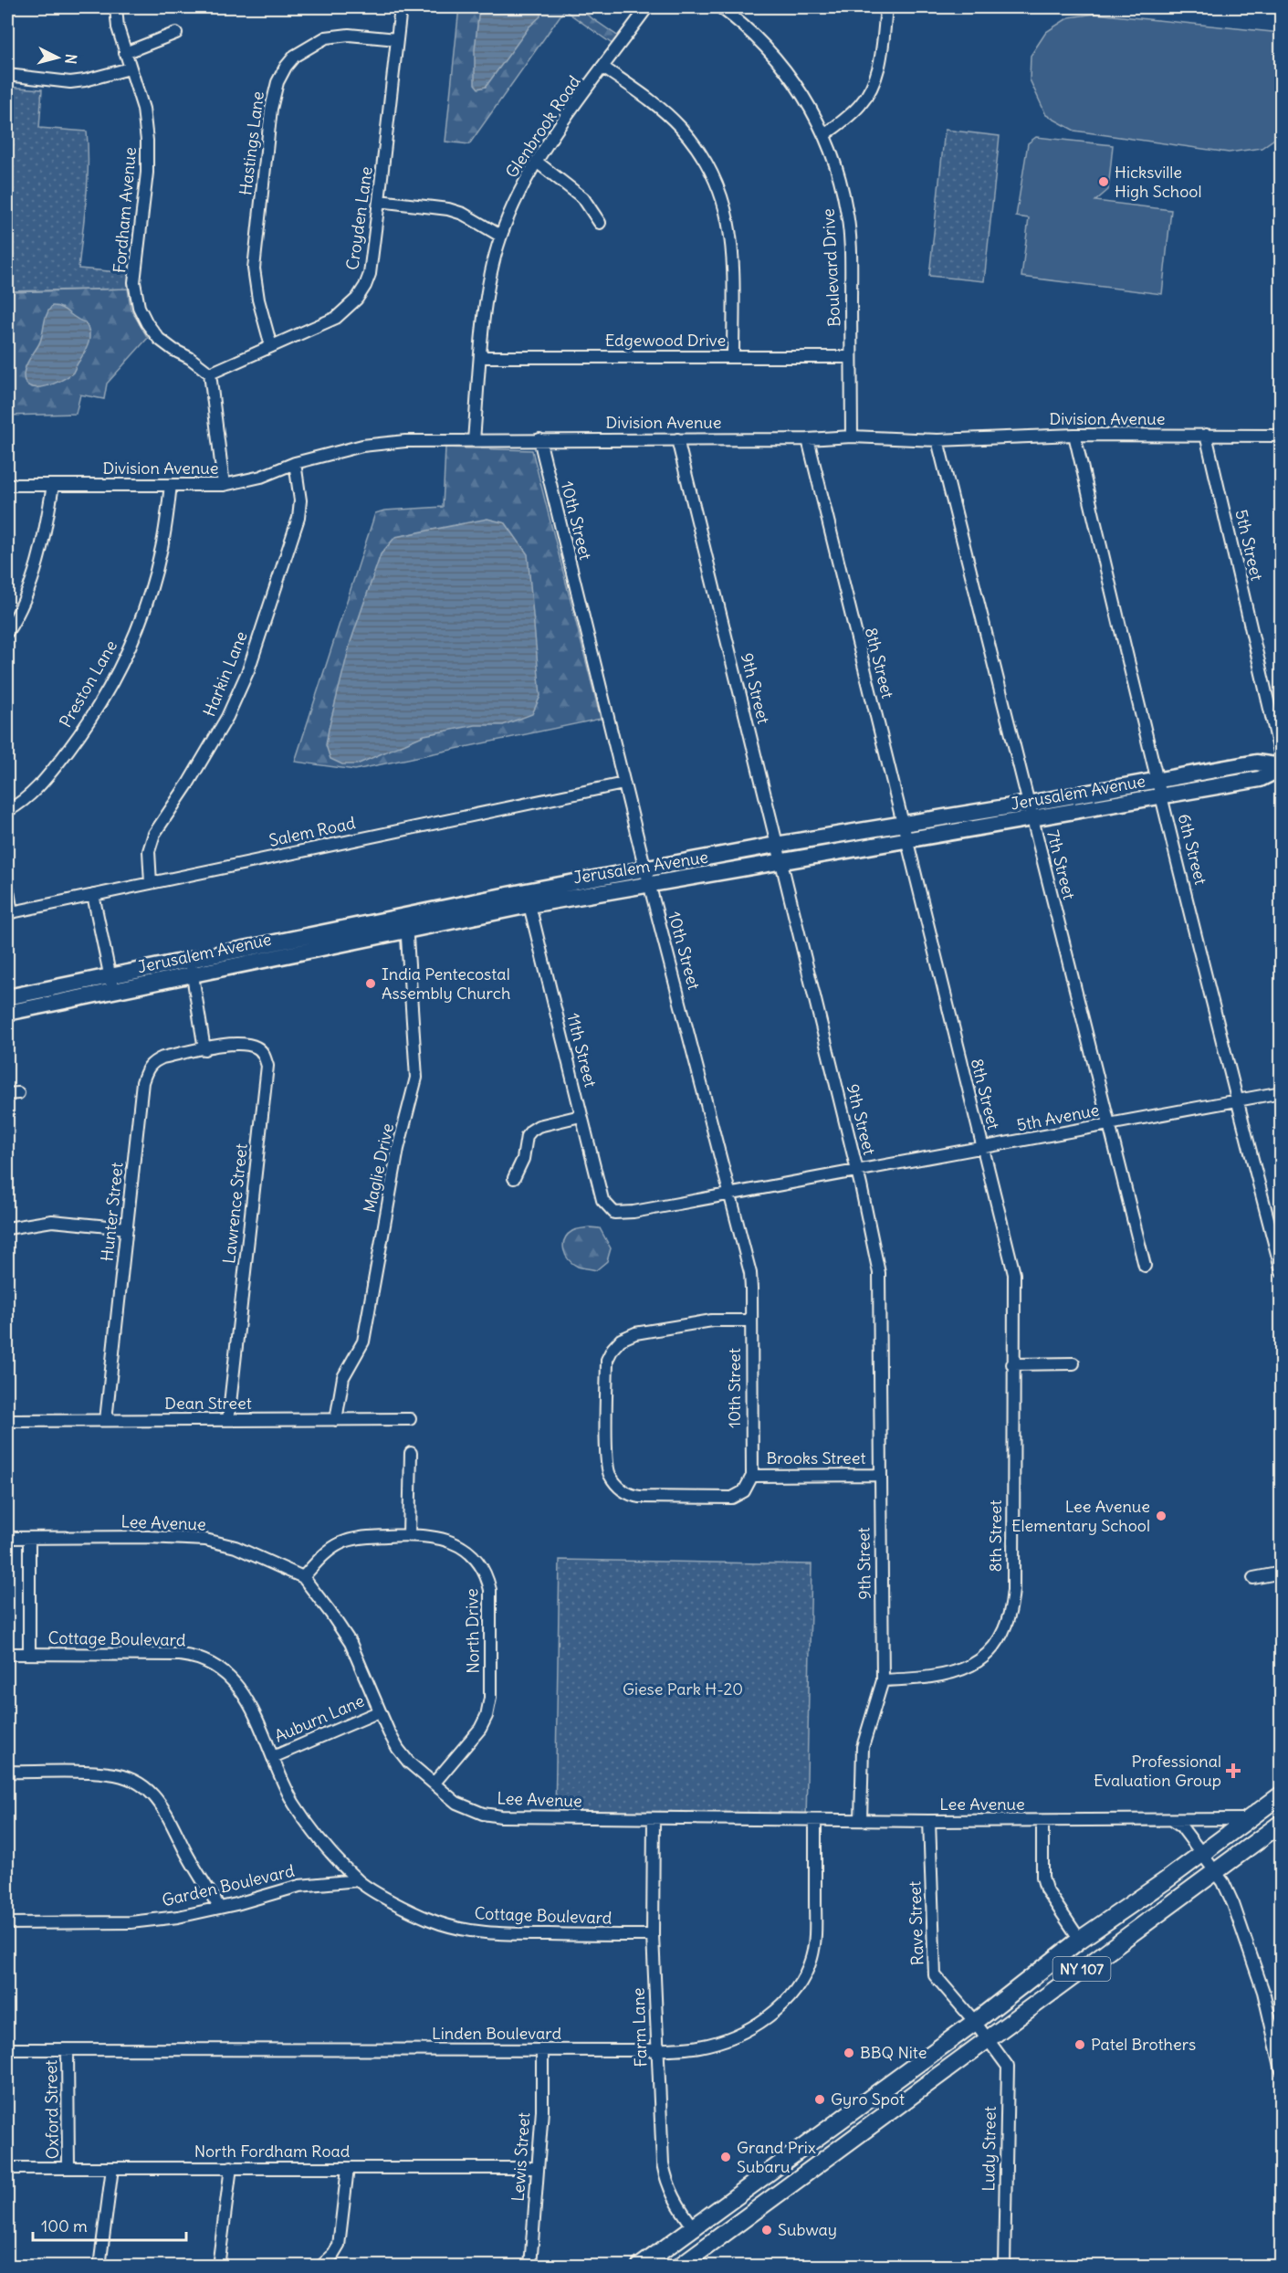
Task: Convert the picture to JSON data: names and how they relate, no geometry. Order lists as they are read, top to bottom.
{
  "streets": {
    "main road": ["Jerusalem Avenue", "NY 107"],
    "street": [
      "Glenbrook Road",
      "Hastings Lane",
      "Fordham Avenue",
      "Croyden Lane",
      "Boulevard Drive",
      "Edgewood Drive",
      "Division Avenue",
      "10th Street",
      "5th Street",
      "8th Street",
      "Harkin Lane",
      "Preston Lane",
      "9th Street",
      "Salem Road",
      "6th Street",
      "7th Street",
      "11th Street",
      "5th Avenue",
      "Maglie Drive",
      "Lawrence Street",
      "Hunter Street",
      "Dean Street",
      "Brooks Street",
      "Lee Avenue",
      "North Drive",
      "Cottage Boulevard",
      "Auburn Lane",
      "Garden Boulevard",
      "Rave Street",
      "Farm Lane",
      "Linden Boulevard",
      "Oxford Street",
      "Ludy Street",
      "North Fordham Road",
      "Lewis Street"
    ]
  },
  "crossings": [
    ["Glenbrook Road", "Edgewood Drive"],
    ["Glenbrook Road", "Division Avenue"],
    ["Hastings Lane", "Croyden Lane"],
    ["Fordham Avenue", "Croyden Lane"],
    ["Boulevard Drive", "Edgewood Drive"],
    ["Boulevard Drive", "Division Avenue"],
    ["Division Avenue", "10th Street"],
    ["Division Avenue", "5th Street"],
    ["Division Avenue", "8th Street"],
    ["Division Avenue", "Harkin Lane"],
    ["Division Avenue", "Preston Lane"],
    ["Division Avenue", "9th Street"],
    ["Division Avenue", "6th Street"],
    ["Division Avenue", "7th Street"],
    ["10th Street", "Jerusalem Avenue"],
    ["10th Street", "Salem Road"],
    ["10th Street", "5th Avenue"],
    ["10th Street", "Brooks Street"],
    ["8th Street", "9th Street"],
    ["8th Street", "Jerusalem Avenue"],
    ["8th Street", "5th Avenue"],
    ["Harkin Lane", "Salem Road"],
    ["9th Street", "Jerusalem Avenue"],
    ["9th Street", "5th Avenue"],
    ["9th Street", "Brooks Street"],
    ["9th Street", "Lee Avenue"],
    ["Jerusalem Avenue", "6th Street"],
    ["Jerusalem Avenue", "7th Street"],
    ["Jerusalem Avenue", "11th Street"],
    ["Jerusalem Avenue", "Maglie Drive"],
    ["6th Street", "5th Avenue"],
    ["7th Street", "5th Avenue"],
    ["11th Street", "5th Avenue"],
    ["Maglie Drive", "Dean Street"],
    ["Lawrence Street", "Hunter Street"],
    ["Lawrence Street", "Dean Street"],
    ["Hunter Street", "Dean Street"],
    ["Lee Avenue", "North Drive"],
    ["Lee Avenue", "Auburn Lane"],
    ["Lee Avenue", "Rave Street"],
    ["Lee Avenue", "NY 107"],
    ["Lee Avenue", "Farm Lane"],
    ["Lee Avenue", "Linden Boulevard"],
    ["Cottage Boulevard", "Auburn Lane"],
    ["Cottage Boulevard", "Garden Boulevard"],
    ["Cottage Boulevard", "Farm Lane"],
    ["Rave Street", "NY 107"],
    ["Rave Street", "Ludy Street"],
    ["NY 107", "Farm Lane"],
    ["NY 107", "Ludy Street"],
    ["Farm Lane", "Linden Boulevard"],
    ["Linden Boulevard", "Oxford Street"],
    ["Linden Boulevard", "Lewis Street"],
    ["Oxford Street", "North Fordham Road"],
    ["North Fordham Road", "Lewis Street"]
  ],
  "parks": ["Giese Park H-20"],
  "places": {
    "other": [
      "Hicksville High School",
      "India Pentecostal Assembly Church",
      "Lee Avenue Elementary School",
      "Patel Brothers",
      "BBQ Nite",
      "Gyro Spot",
      "Grand Prix Subaru",
      "Subway"
    ],
    "health": ["Professional Evaluation Group"]
  },
  "scale_bar": "100 m",
  "north": "right"
}
